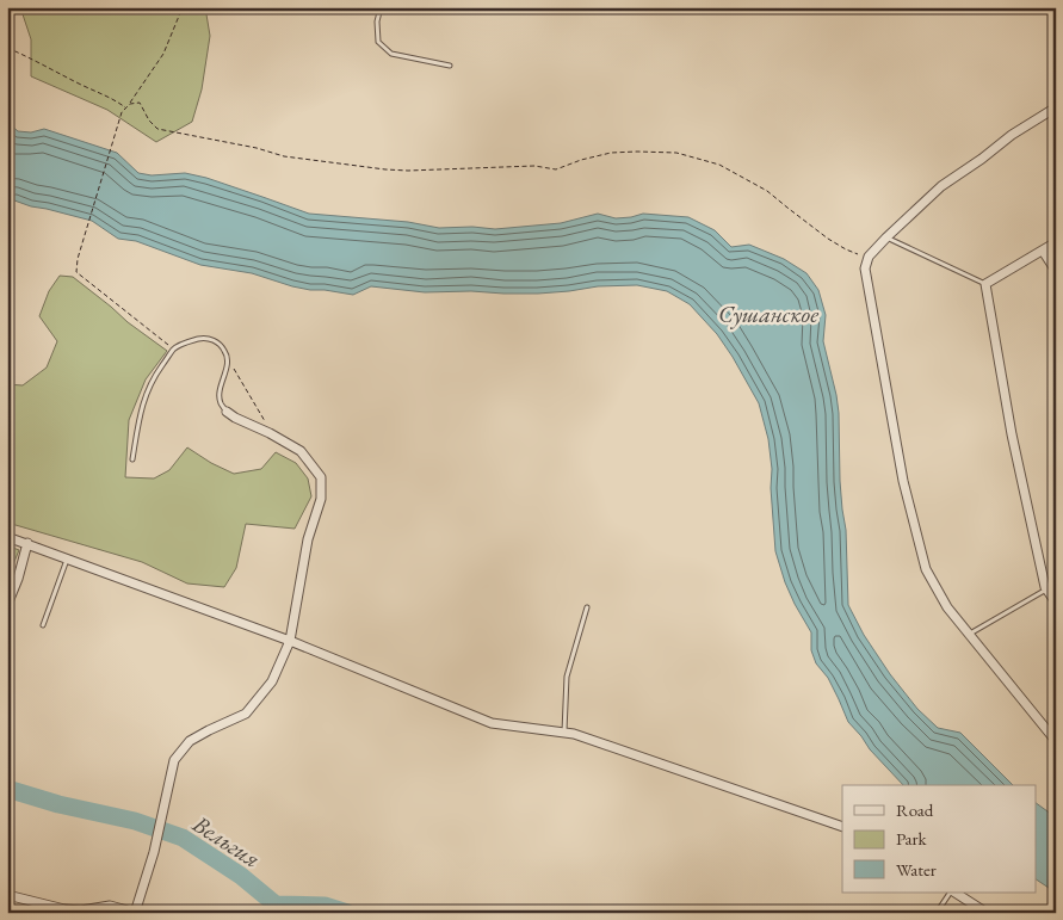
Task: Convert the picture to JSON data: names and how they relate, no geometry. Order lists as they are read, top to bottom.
{
  "water": ["Сушанское", "Вельгия"],
  "legend": ["Road", "Park", "Water"]
}
